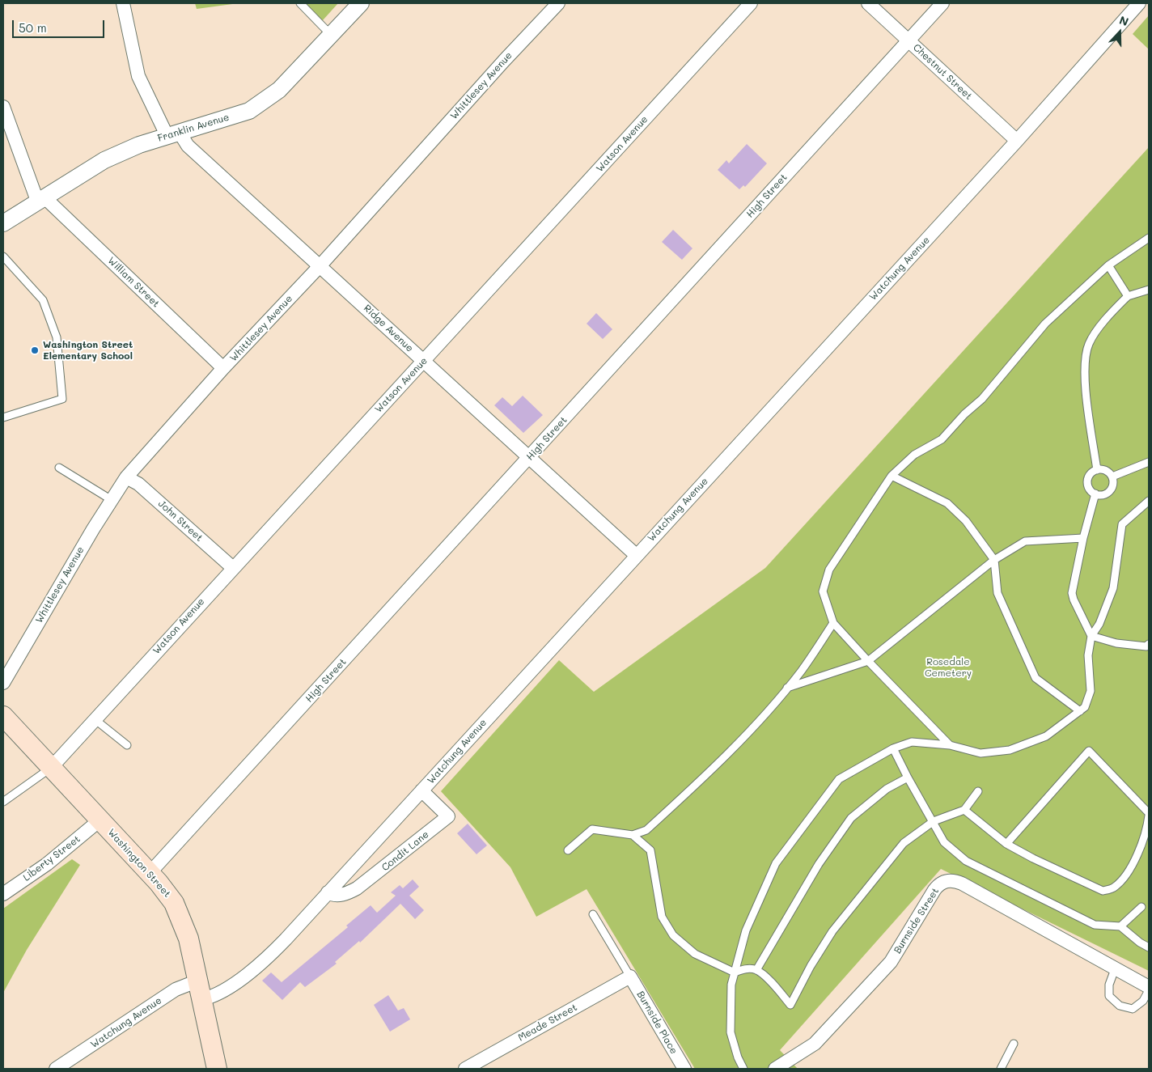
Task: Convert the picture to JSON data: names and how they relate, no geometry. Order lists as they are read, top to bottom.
{
  "streets": {
    "main road": ["Washington Street"],
    "street": [
      "Chestnut Street",
      "Whittlesey Avenue",
      "Franklin Avenue",
      "Watson Avenue",
      "High Street",
      "Watchung Avenue",
      "William Street",
      "Ridge Avenue",
      "John Street",
      "Condit Lane",
      "Liberty Street",
      "Burnside Street",
      "Meade Street",
      "Burnside Place"
    ]
  },
  "crossings": [
    ["Chestnut Street", "High Street"],
    ["Chestnut Street", "Watchung Avenue"],
    ["Whittlesey Avenue", "William Street"],
    ["Whittlesey Avenue", "Ridge Avenue"],
    ["Whittlesey Avenue", "John Street"],
    ["Franklin Avenue", "William Street"],
    ["Franklin Avenue", "Ridge Avenue"],
    ["Watson Avenue", "Ridge Avenue"],
    ["Watson Avenue", "John Street"],
    ["Watson Avenue", "Washington Street"],
    ["High Street", "Ridge Avenue"],
    ["High Street", "Washington Street"],
    ["Watchung Avenue", "Ridge Avenue"],
    ["Watchung Avenue", "Condit Lane"],
    ["Watchung Avenue", "Washington Street"],
    ["Liberty Street", "Washington Street"],
    ["Meade Street", "Burnside Place"]
  ],
  "parks": ["Rosedale Cemetery"],
  "places": ["Washington Street Elementary School"],
  "scale_bar": "50 m",
  "north": "top"
}
